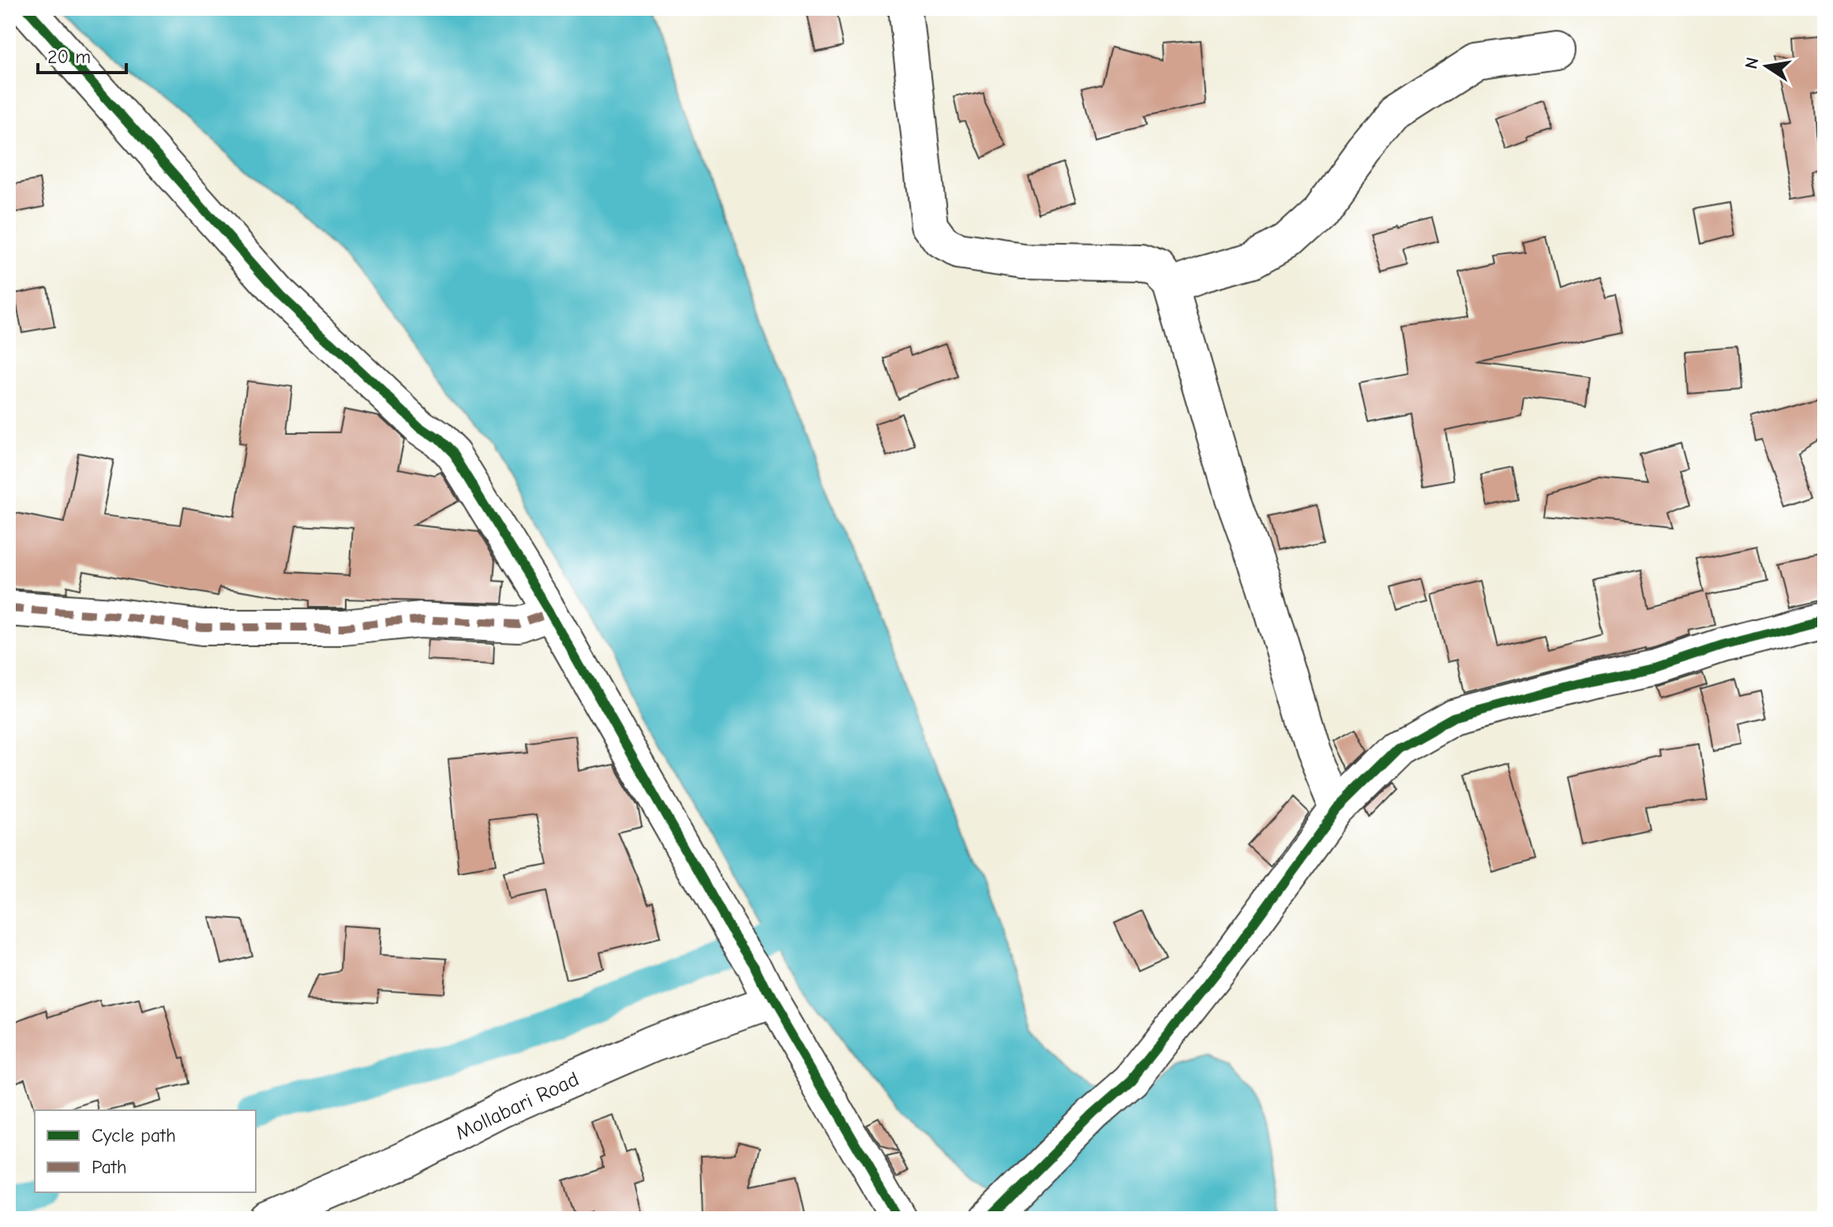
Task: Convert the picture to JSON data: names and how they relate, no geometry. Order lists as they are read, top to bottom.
{
  "streets": {
    "street": ["Mollabari Road"]
  },
  "legend": ["Cycle path", "Path"],
  "scale_bar": "20 m",
  "north": "left"
}
